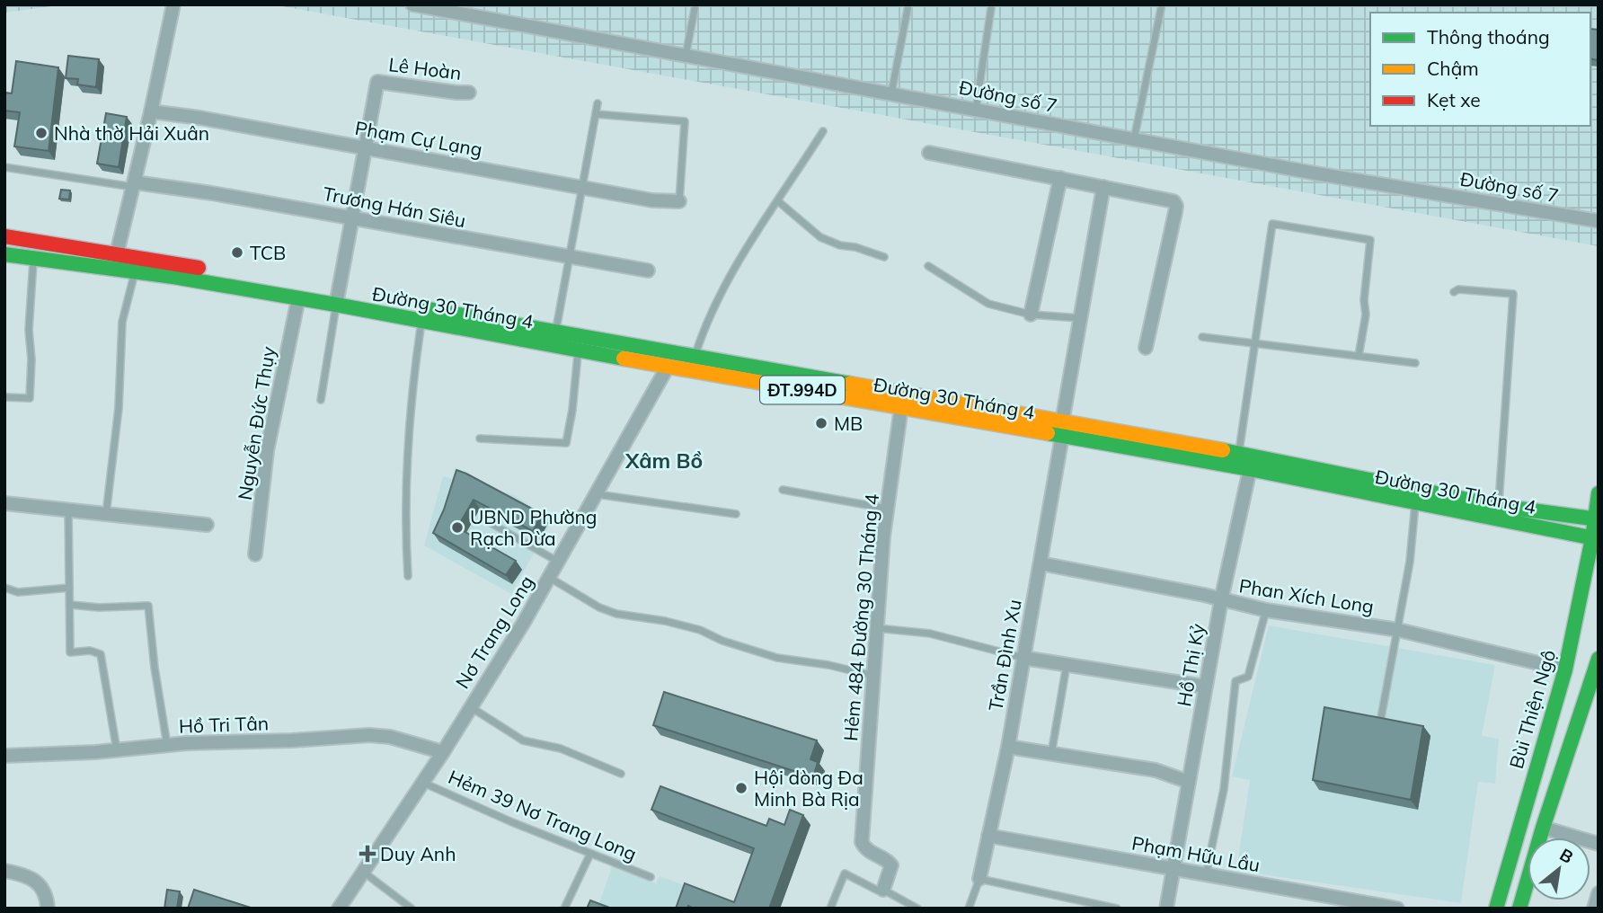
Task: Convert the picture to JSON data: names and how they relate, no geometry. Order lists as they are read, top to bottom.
{
  "streets": {
    "main road": ["Đường 30 Tháng 4", "ĐT.994D", "Bùi Thiện Ngộ"],
    "street": [
      "Lê Hoàn",
      "Đường số 7",
      "Phạm Cự Lạng",
      "Trương Hán Siêu",
      "Nguyễn Đức Thụy",
      "Phan Xích Long",
      "Hẻm 484 Đường 30 Tháng 4",
      "Nơ Trang Long",
      "Trần Đình Xu",
      "Hồ Thị Kỷ",
      "Hồ Tri Tân",
      "Phạm Hữu Lầu"
    ],
    "lane": ["Hẻm 39 Nơ Trang Long"]
  },
  "crossings": [
    ["Lê Hoàn", "Phạm Cự Lạng"],
    ["Lê Hoàn", "Trương Hán Siêu"],
    ["Lê Hoàn", "Đường 30 Tháng 4"],
    ["Đường 30 Tháng 4", "Nguyễn Đức Thụy"],
    ["Đường 30 Tháng 4", "Hẻm 484 Đường 30 Tháng 4"],
    ["Đường 30 Tháng 4", "Nơ Trang Long"],
    ["Đường 30 Tháng 4", "Trần Đình Xu"],
    ["Đường 30 Tháng 4", "Hồ Thị Kỷ"],
    ["Đường 30 Tháng 4", "Bùi Thiện Ngộ"],
    ["Phan Xích Long", "Trần Đình Xu"],
    ["Phan Xích Long", "Hồ Thị Kỷ"],
    ["Phan Xích Long", "Bùi Thiện Ngộ"],
    ["Nơ Trang Long", "Hồ Tri Tân"],
    ["Nơ Trang Long", "Hẻm 39 Nơ Trang Long"],
    ["Trần Đình Xu", "Phạm Hữu Lầu"],
    ["Hồ Thị Kỷ", "Phạm Hữu Lầu"]
  ],
  "districts": ["Xâm Bồ"],
  "places": {
    "other": [
      "Nhà thờ Hải Xuân",
      "TCB",
      "MB",
      "UBND Phường Rạch Dừa",
      "Hội dòng Đa Minh Bà Rịa"
    ],
    "health": ["Duy Anh"]
  },
  "legend": ["Thông thoáng", "Chậm", "Kẹt xe"],
  "north": "top right"
}
